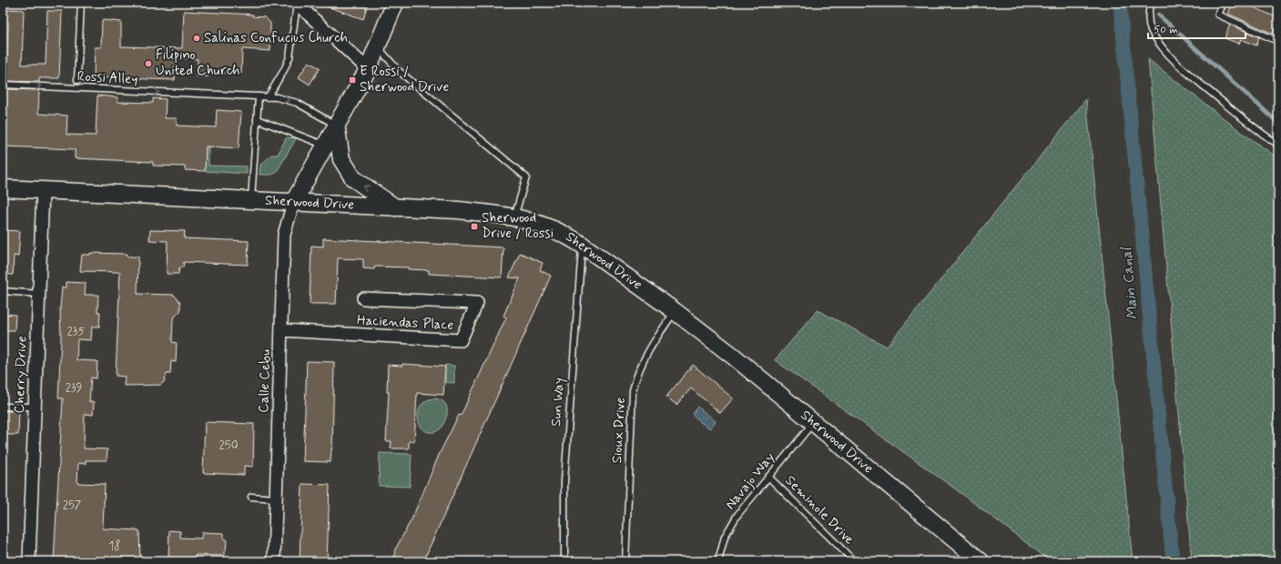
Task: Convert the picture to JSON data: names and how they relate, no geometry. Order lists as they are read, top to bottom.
{
  "streets": {
    "main road": ["Sherwood Drive"],
    "street": ["Haciendas Place", "Cherry Drive", "Calle Cebu"],
    "lane": [
      "Rossi Alley",
      "Sun Way",
      "Sioux Drive",
      "Navajo Way",
      "Seminole Drive"
    ]
  },
  "crossings": [
    ["Sherwood Drive", "Cherry Drive"],
    ["Sherwood Drive", "Calle Cebu"],
    ["Sherwood Drive", "Sun Way"],
    ["Sherwood Drive", "Sioux Drive"],
    ["Sherwood Drive", "Navajo Way"],
    ["Haciendas Place", "Calle Cebu"],
    ["Navajo Way", "Seminole Drive"]
  ],
  "one_way": ["Rossi Alley"],
  "water": ["Main Canal"],
  "places": {
    "other": ["Salinas Confucius Church", "Filipino United Church"],
    "transit": ["E Rossi / Sherwood Drive", "Sherwood Drive / Rossi"]
  },
  "house_numbers": [
    "235",
    "239",
    "250",
    "257",
    "18"
  ],
  "scale_bar": "50 m"
}
